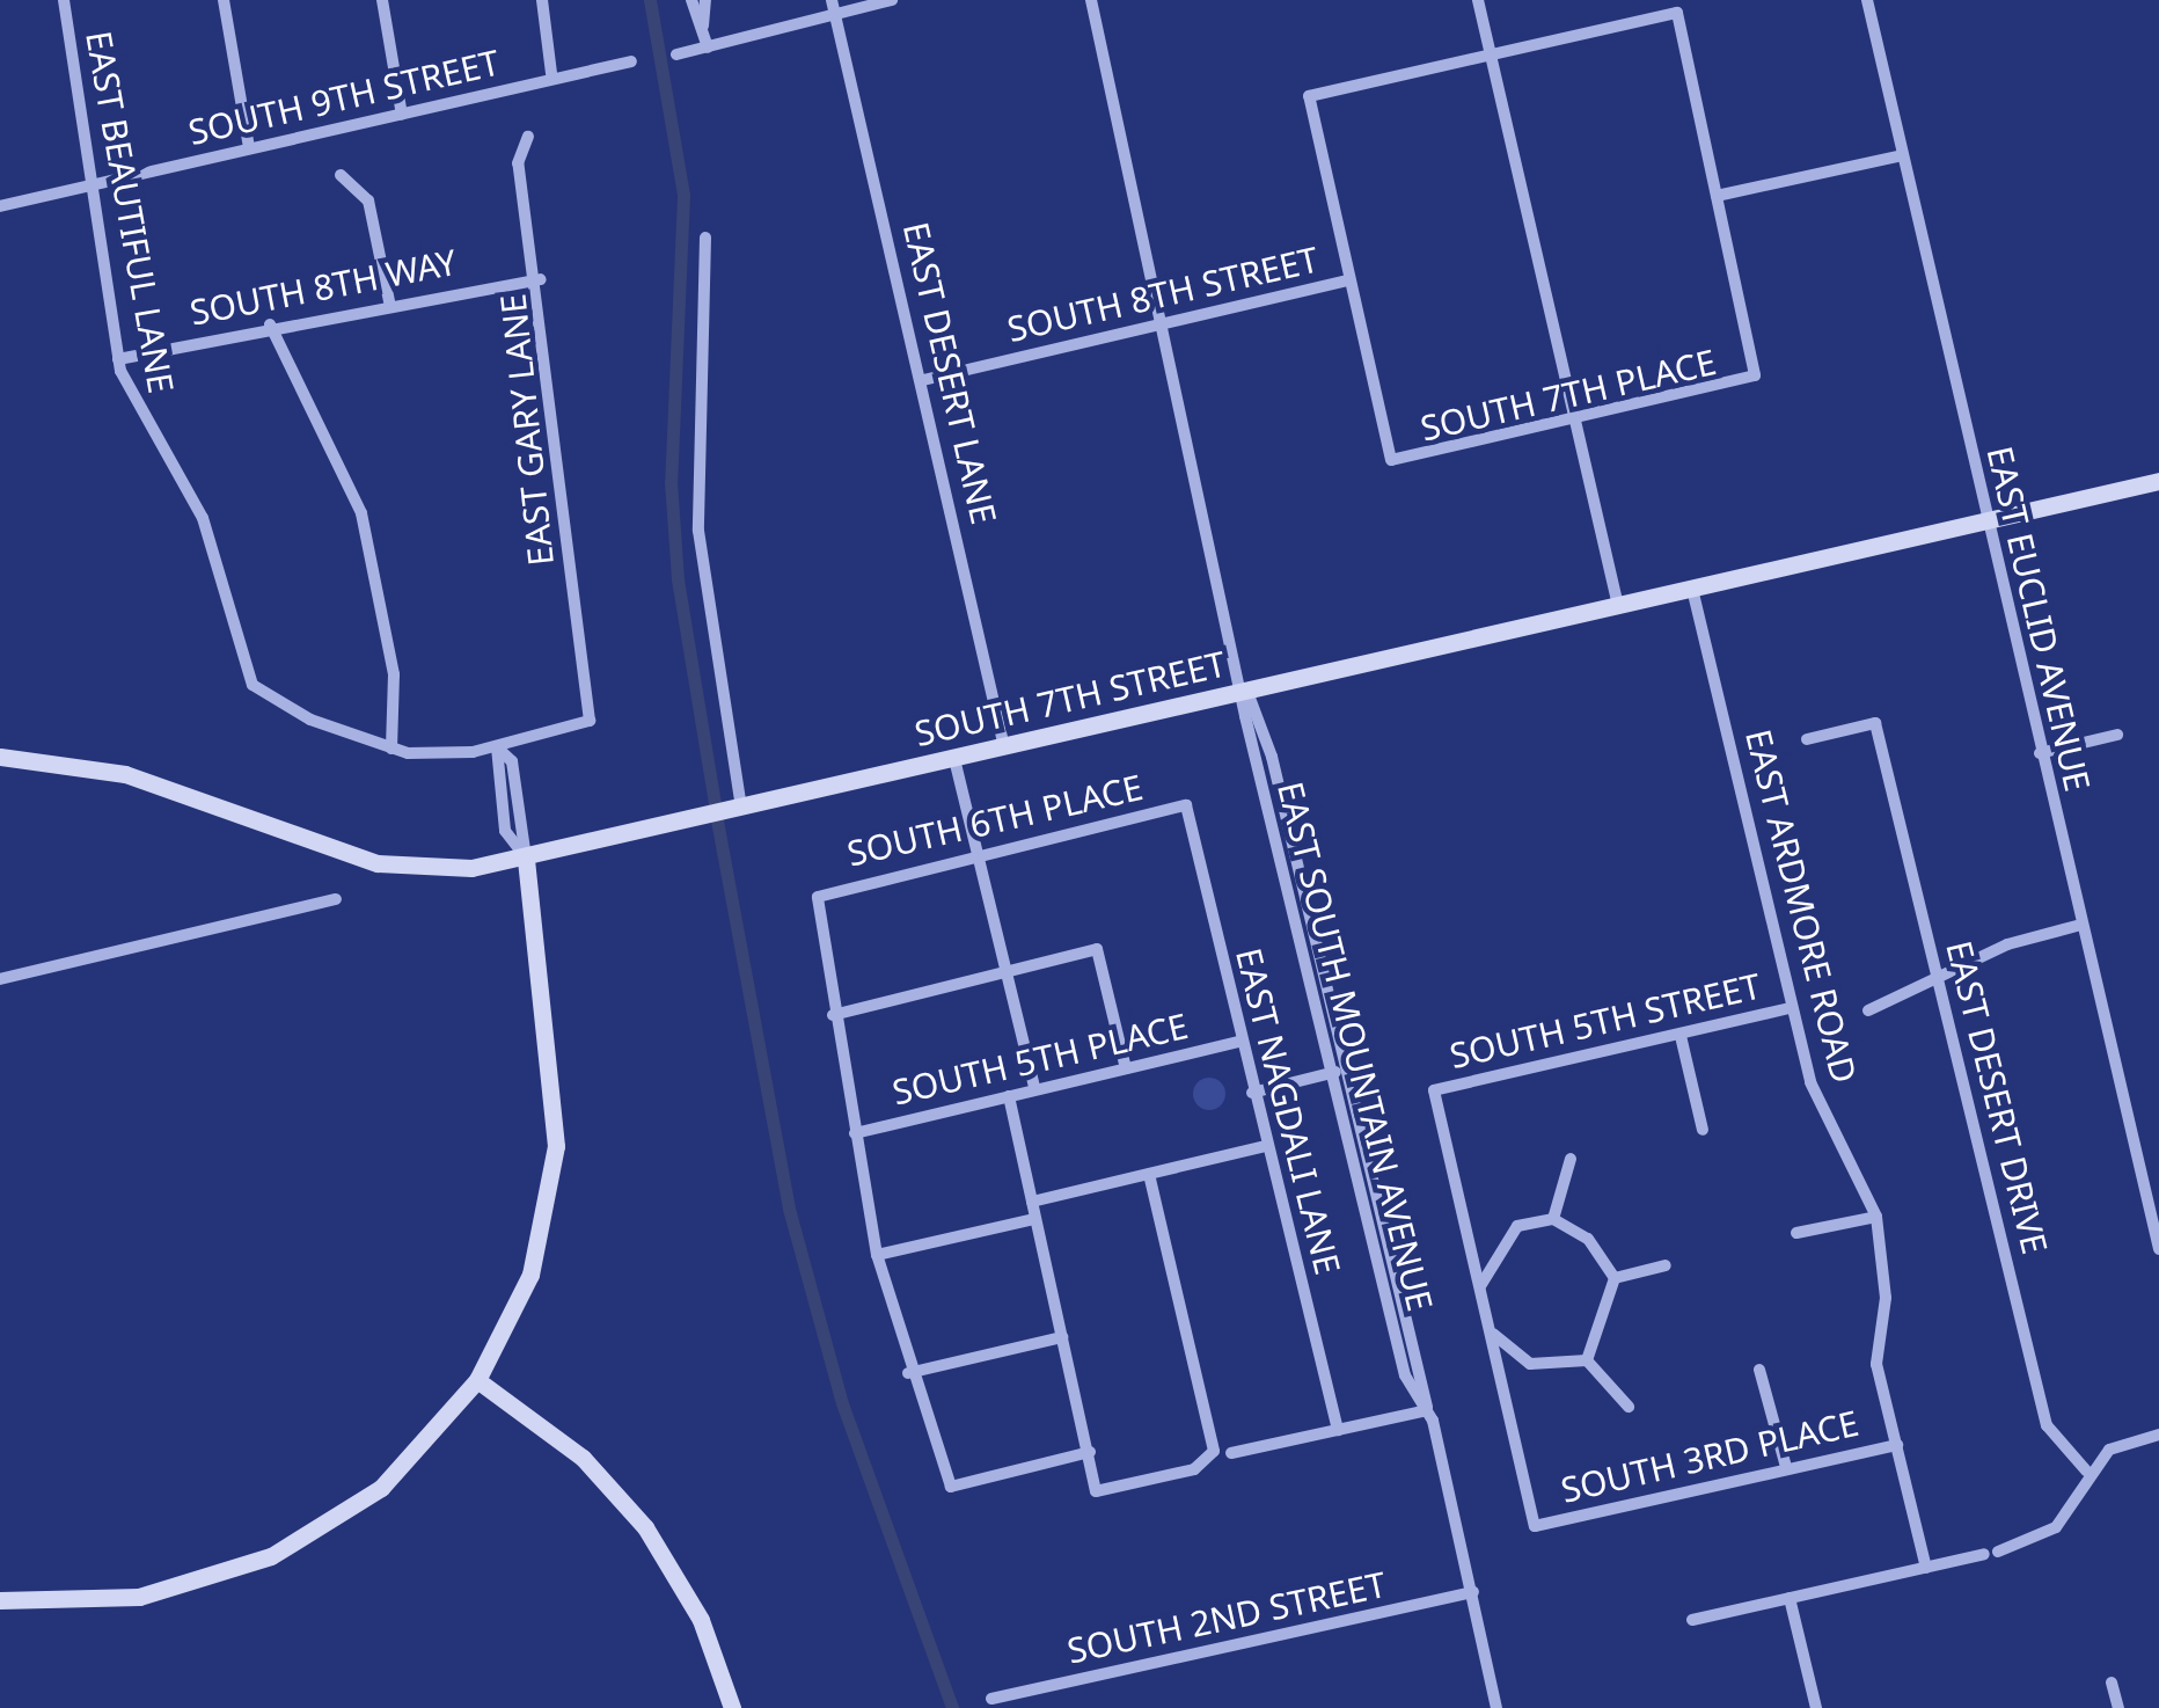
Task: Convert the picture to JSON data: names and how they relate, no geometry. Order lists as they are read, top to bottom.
{
  "streets": {
    "main road": ["SOUTH 7TH STREET"],
    "street": [
      "SOUTH 9TH STREET",
      "EAST BEAUTIFUL LANE",
      "SOUTH 8TH WAY",
      "SOUTH 8TH STREET",
      "EAST DESERT LANE",
      "SOUTH 7TH PLACE",
      "EAST GARY LANE",
      "EAST EUCLID AVENUE",
      "SOUTH 6TH PLACE",
      "EAST ARDMORE ROAD",
      "SOUTH 5TH STREET",
      "EAST SOUTH MOUNTAIN AVENUE",
      "SOUTH 5TH PLACE",
      "EAST DESERT DRIVE",
      "EAST NAGDALI LANE",
      "SOUTH 3RD PLACE",
      "SOUTH 2ND STREET"
    ]
  },
  "crossings": [
    ["SOUTH 9TH STREET", "EAST BEAUTIFUL LANE"],
    ["EAST BEAUTIFUL LANE", "SOUTH 8TH WAY"],
    ["SOUTH 8TH WAY", "EAST GARY LANE"],
    ["SOUTH 8TH STREET", "EAST DESERT LANE"],
    ["SOUTH 8TH STREET", "SOUTH 7TH PLACE"],
    ["SOUTH 8TH STREET", "EAST SOUTH MOUNTAIN AVENUE"],
    ["EAST DESERT LANE", "SOUTH 7TH STREET"],
    ["EAST EUCLID AVENUE", "SOUTH 7TH STREET"],
    ["SOUTH 7TH STREET", "EAST ARDMORE ROAD"],
    ["SOUTH 7TH STREET", "EAST SOUTH MOUNTAIN AVENUE"],
    ["SOUTH 6TH PLACE", "EAST NAGDALI LANE"],
    ["EAST ARDMORE ROAD", "SOUTH 5TH STREET"],
    ["EAST ARDMORE ROAD", "SOUTH 3RD PLACE"],
    ["SOUTH 5TH STREET", "SOUTH 3RD PLACE"],
    ["EAST SOUTH MOUNTAIN AVENUE", "SOUTH 2ND STREET"],
    ["SOUTH 5TH PLACE", "EAST NAGDALI LANE"]
  ]
}
